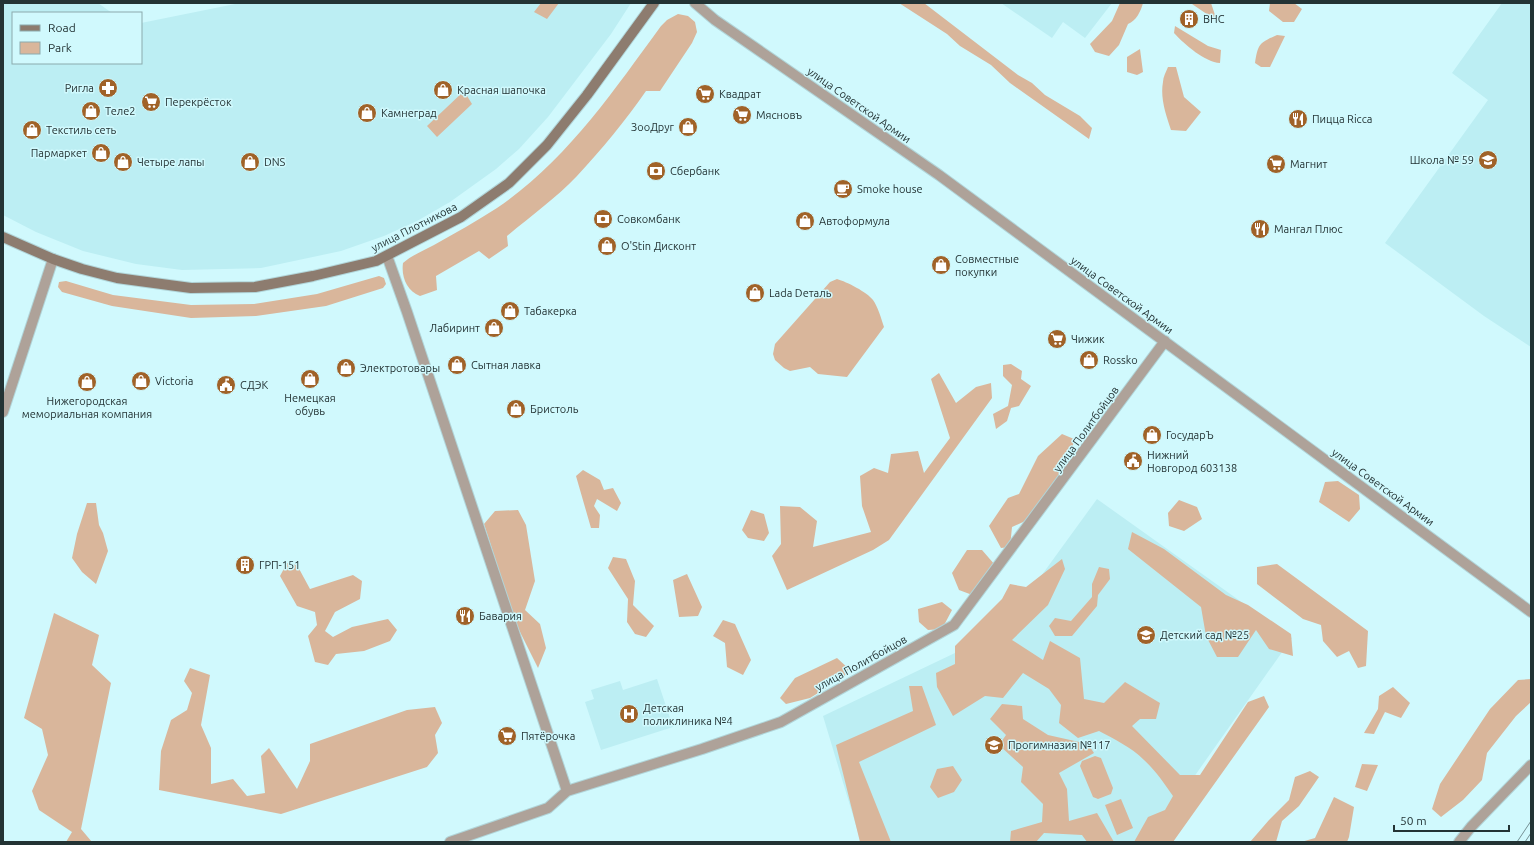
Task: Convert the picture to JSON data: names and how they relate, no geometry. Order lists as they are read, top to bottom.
{
  "streets": {
    "main road": ["улица Плотникова"],
    "street": ["улица Советской Армии", "улица Политбойцов"]
  },
  "crossings": [
    ["улица Советской Армии", "улица Политбойцов"]
  ],
  "places": {
    "building": ["ВНС", "ГРП-151"],
    "pharmacy": ["Ригла"],
    "shop": [
      "Красная шапочка",
      "Теле2",
      "Камнеград",
      "ЗооДруг",
      "Текстиль сеть",
      "Пармаркет",
      "Четыре лапы",
      "DNS",
      "Автоформула",
      "O'Stin Дисконт",
      "Совместные покупки",
      "Lada Dеталь",
      "Табакерка",
      "Лабиринт",
      "Rossko",
      "Сытная лавка",
      "Электротовары",
      "Немецкая обувь",
      "Victoria",
      "Нижегородская мемориальная компания",
      "Бристоль",
      "ГосударЪ"
    ],
    "supermarket": [
      "Квадрат",
      "Перекрёсток",
      "Мясновъ",
      "Магнит",
      "Чижик",
      "Пятёрочка"
    ],
    "restaurant": ["Пицца Ricca", "Мангал Плюс", "Бавария"],
    "school or university": ["Школа № 59", "Детский сад №25", "Прогимназия №117"],
    "bank": ["Сбербанк", "Совкомбанк"],
    "cafe": ["Smoke house"],
    "public building": ["СДЭК", "Нижний Новгород 603138"],
    "hospital": ["Детская поликлиника №4"]
  },
  "legend": ["Road", "Park"],
  "scale_bar": "50 m"
}
